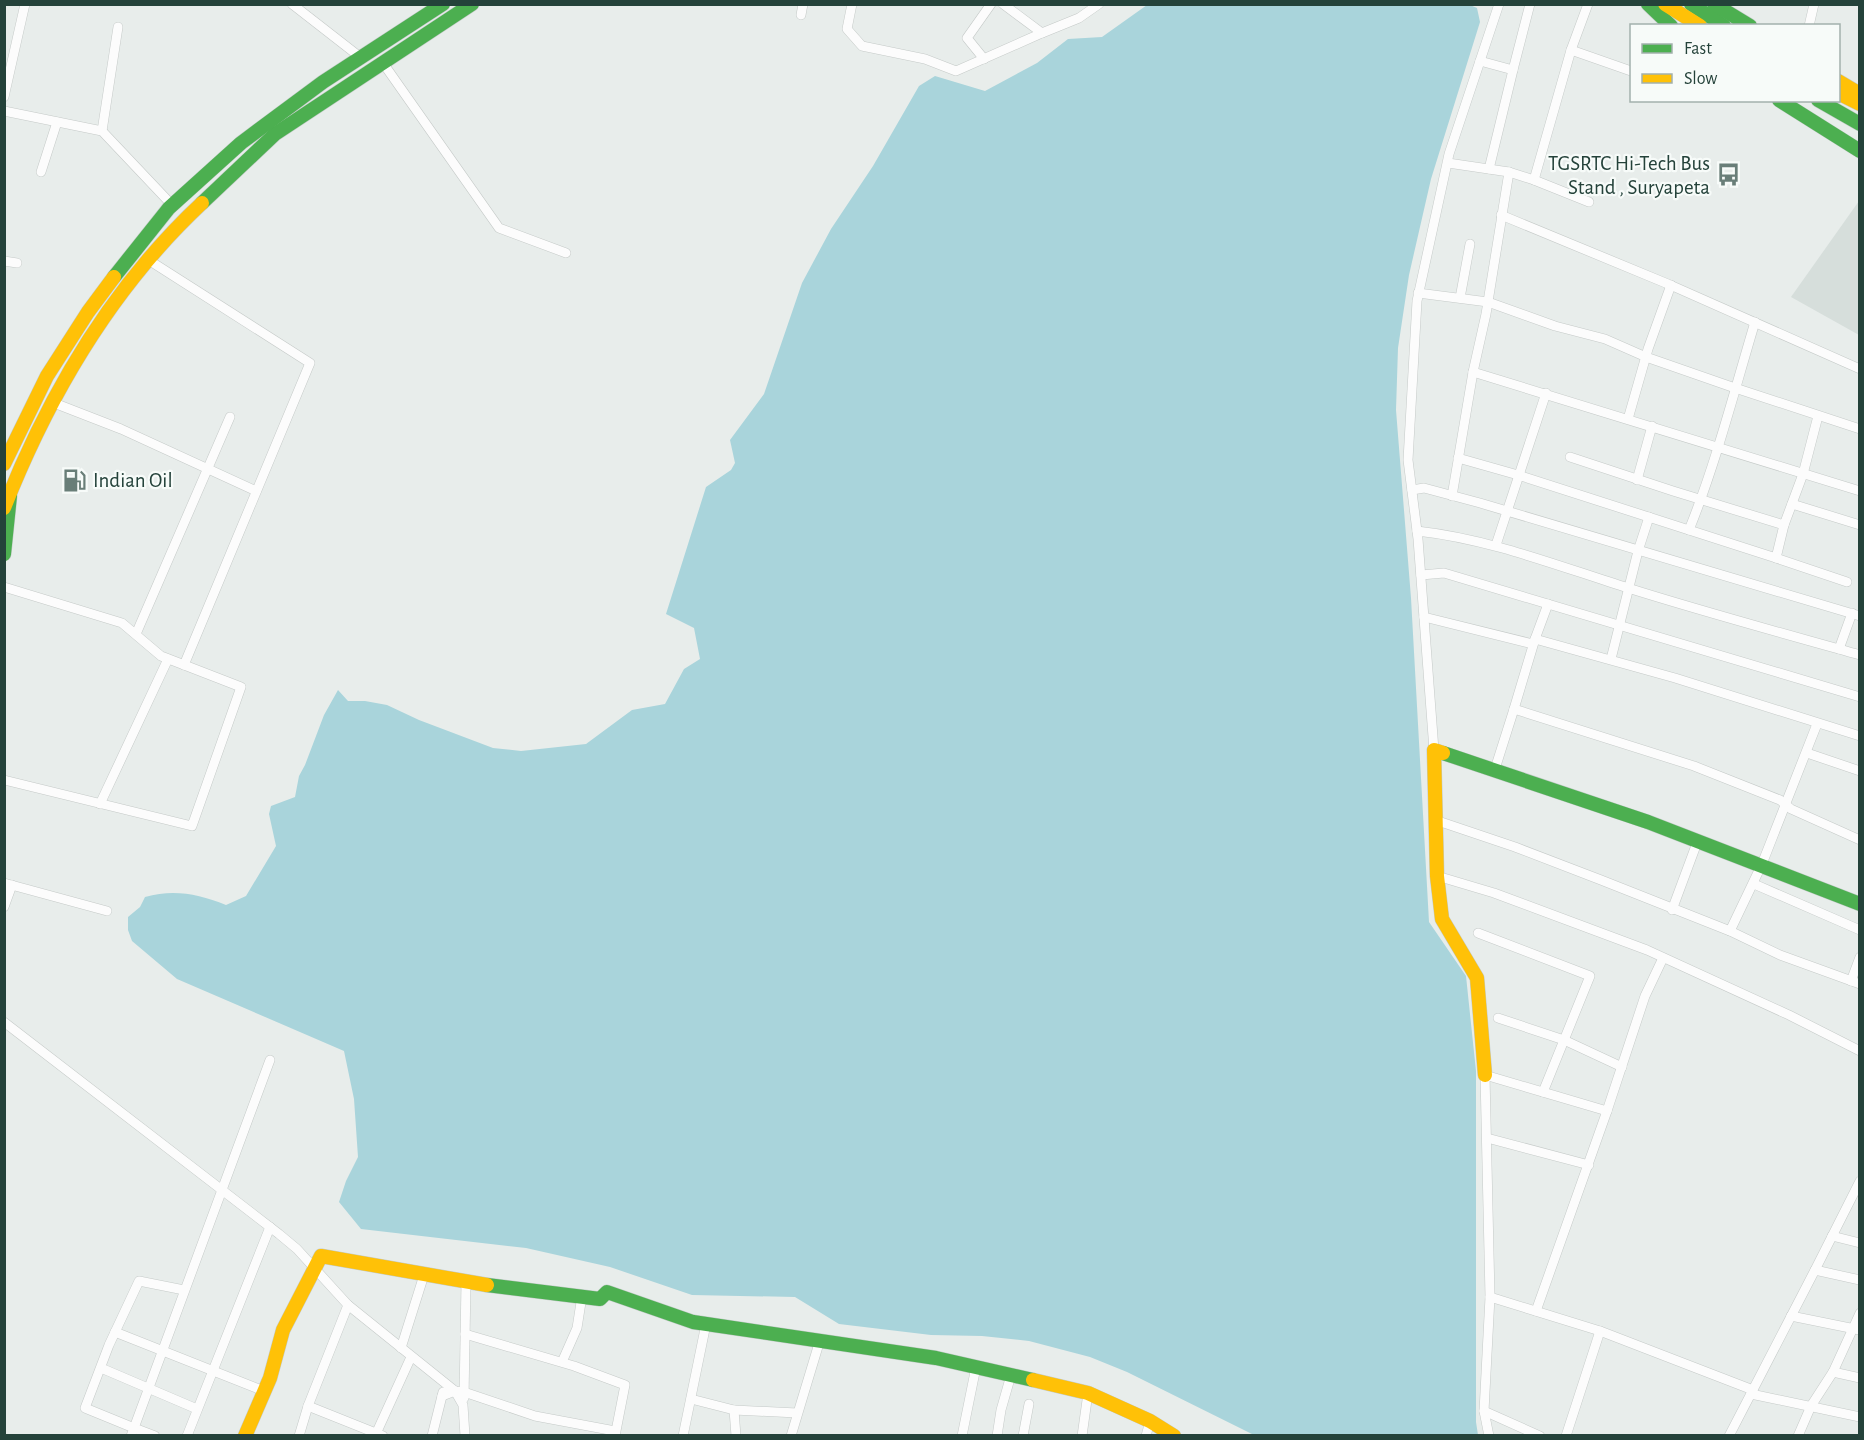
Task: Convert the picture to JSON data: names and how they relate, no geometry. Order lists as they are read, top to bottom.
{
  "places": {
    "bus stop": ["TGSRTC Hi-Tech Bus Stand , Suryapeta"],
    "fuel station": ["Indian Oil"]
  },
  "legend": ["Fast", "Slow"]
}
